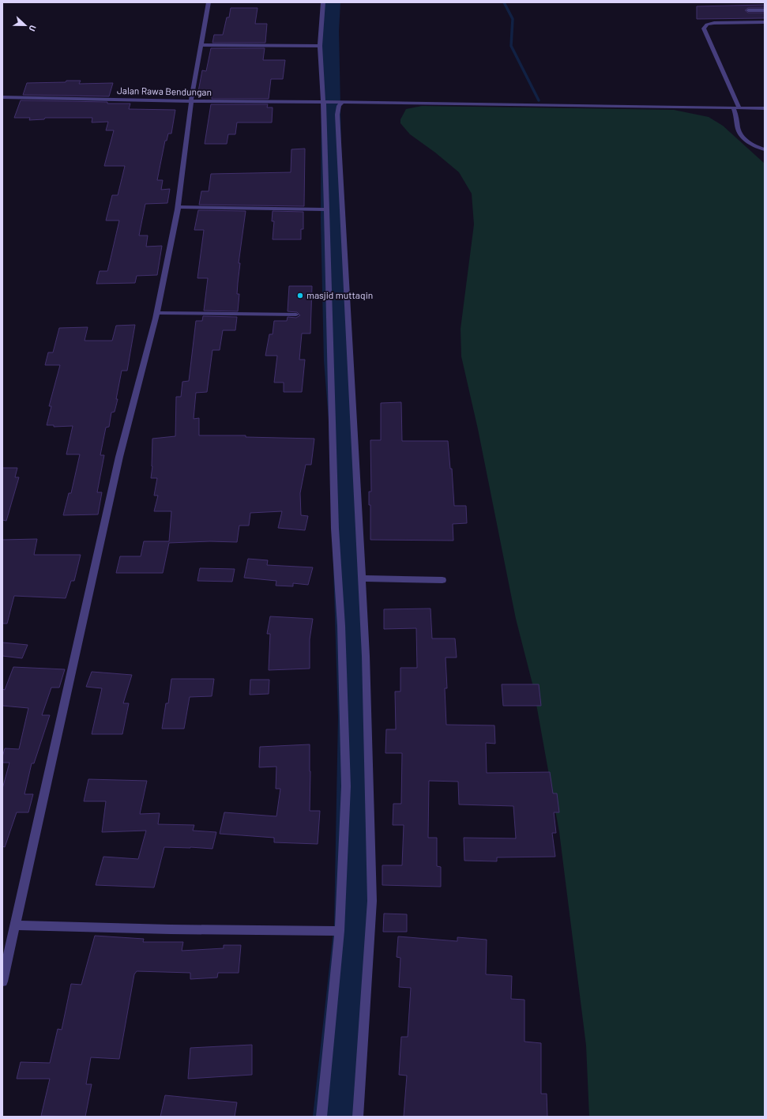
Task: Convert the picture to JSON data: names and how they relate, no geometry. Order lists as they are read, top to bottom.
{
  "streets": {
    "street": ["Jalan Rawa Bendungan"]
  },
  "places": ["masjid muttaqin"],
  "north": "right"
}
